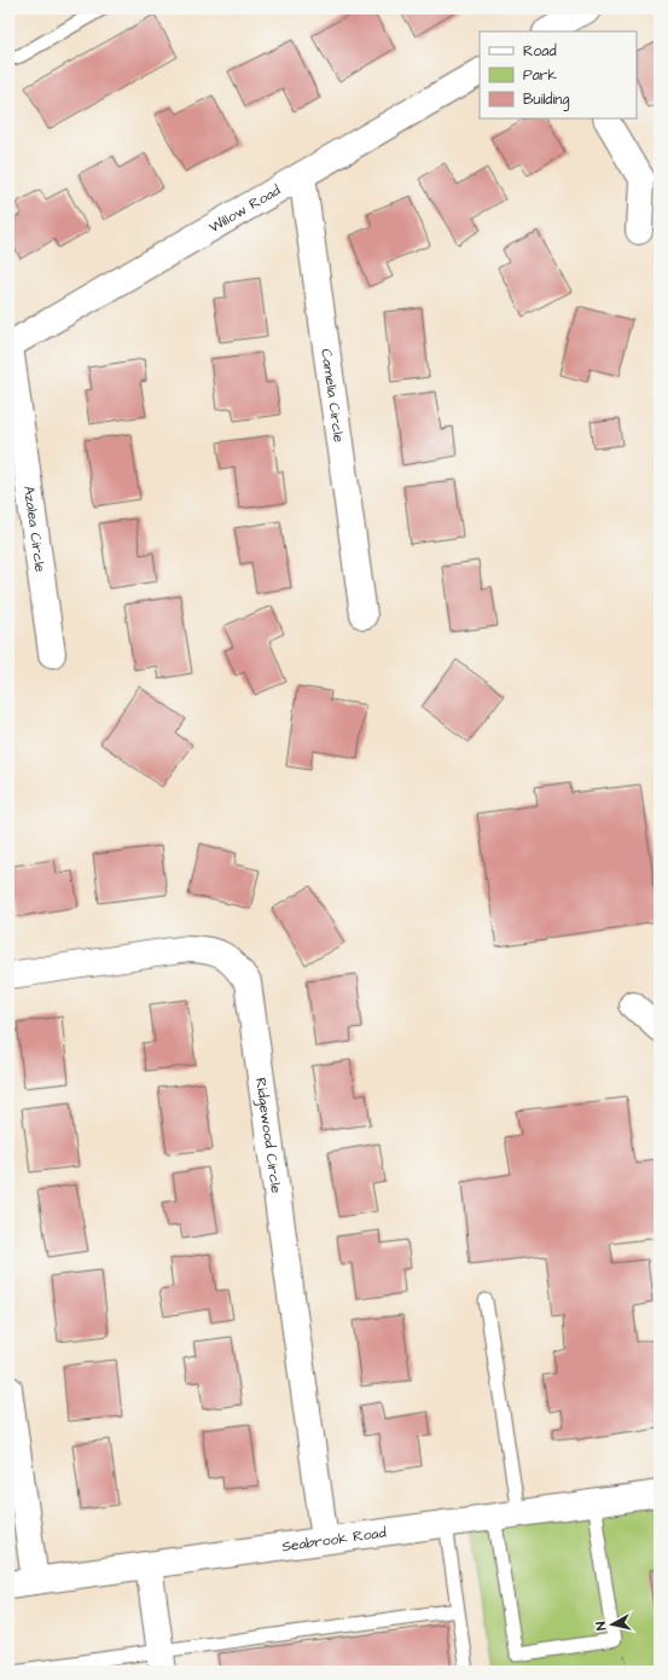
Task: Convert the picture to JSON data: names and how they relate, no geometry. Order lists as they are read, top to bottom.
{
  "streets": {
    "street": [
      "Willow Road",
      "Camelia Circle",
      "Azalea Circle",
      "Ridgewood Circle",
      "Seabrook Road"
    ]
  },
  "crossings": [
    ["Willow Road", "Camelia Circle"],
    ["Willow Road", "Azalea Circle"],
    ["Ridgewood Circle", "Seabrook Road"]
  ],
  "legend": ["Road", "Park", "Building"],
  "north": "left"
}
